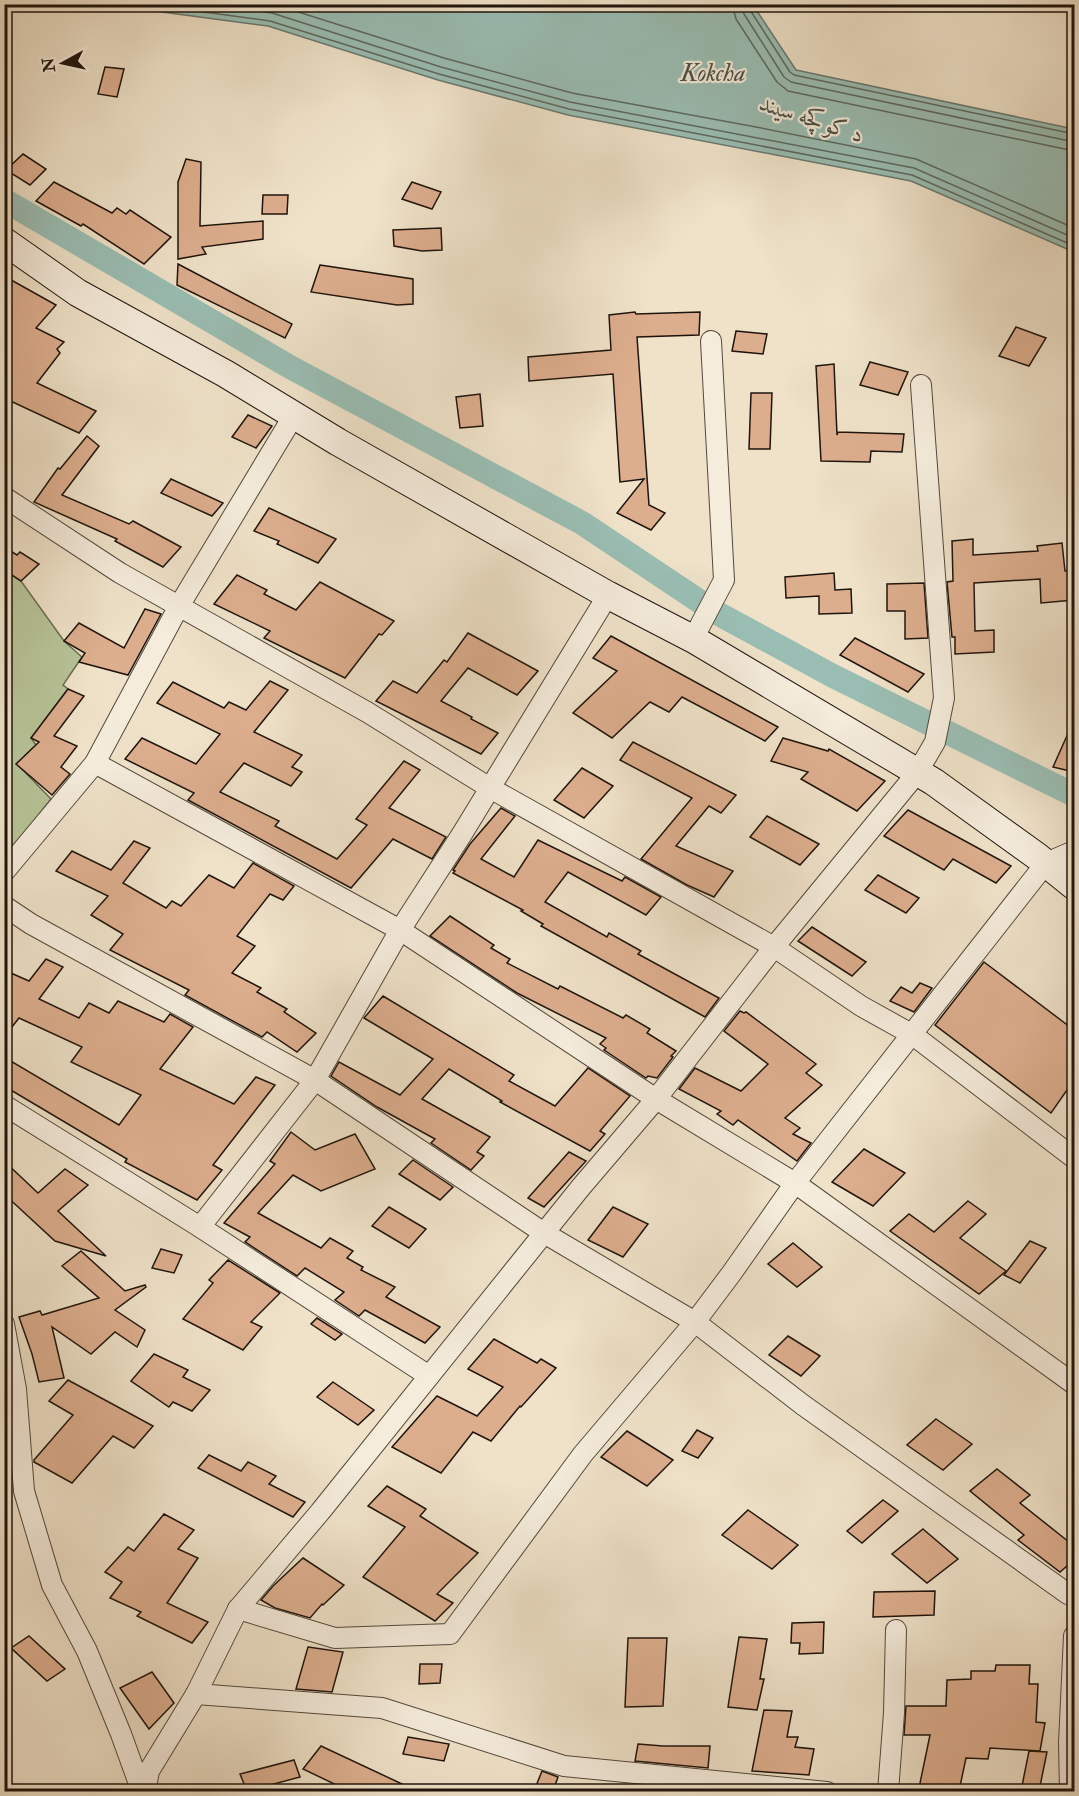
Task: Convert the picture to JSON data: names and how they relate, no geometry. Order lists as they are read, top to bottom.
{
  "water": ["Kokcha", "د کوکچه سیند"],
  "north": "left"
}
